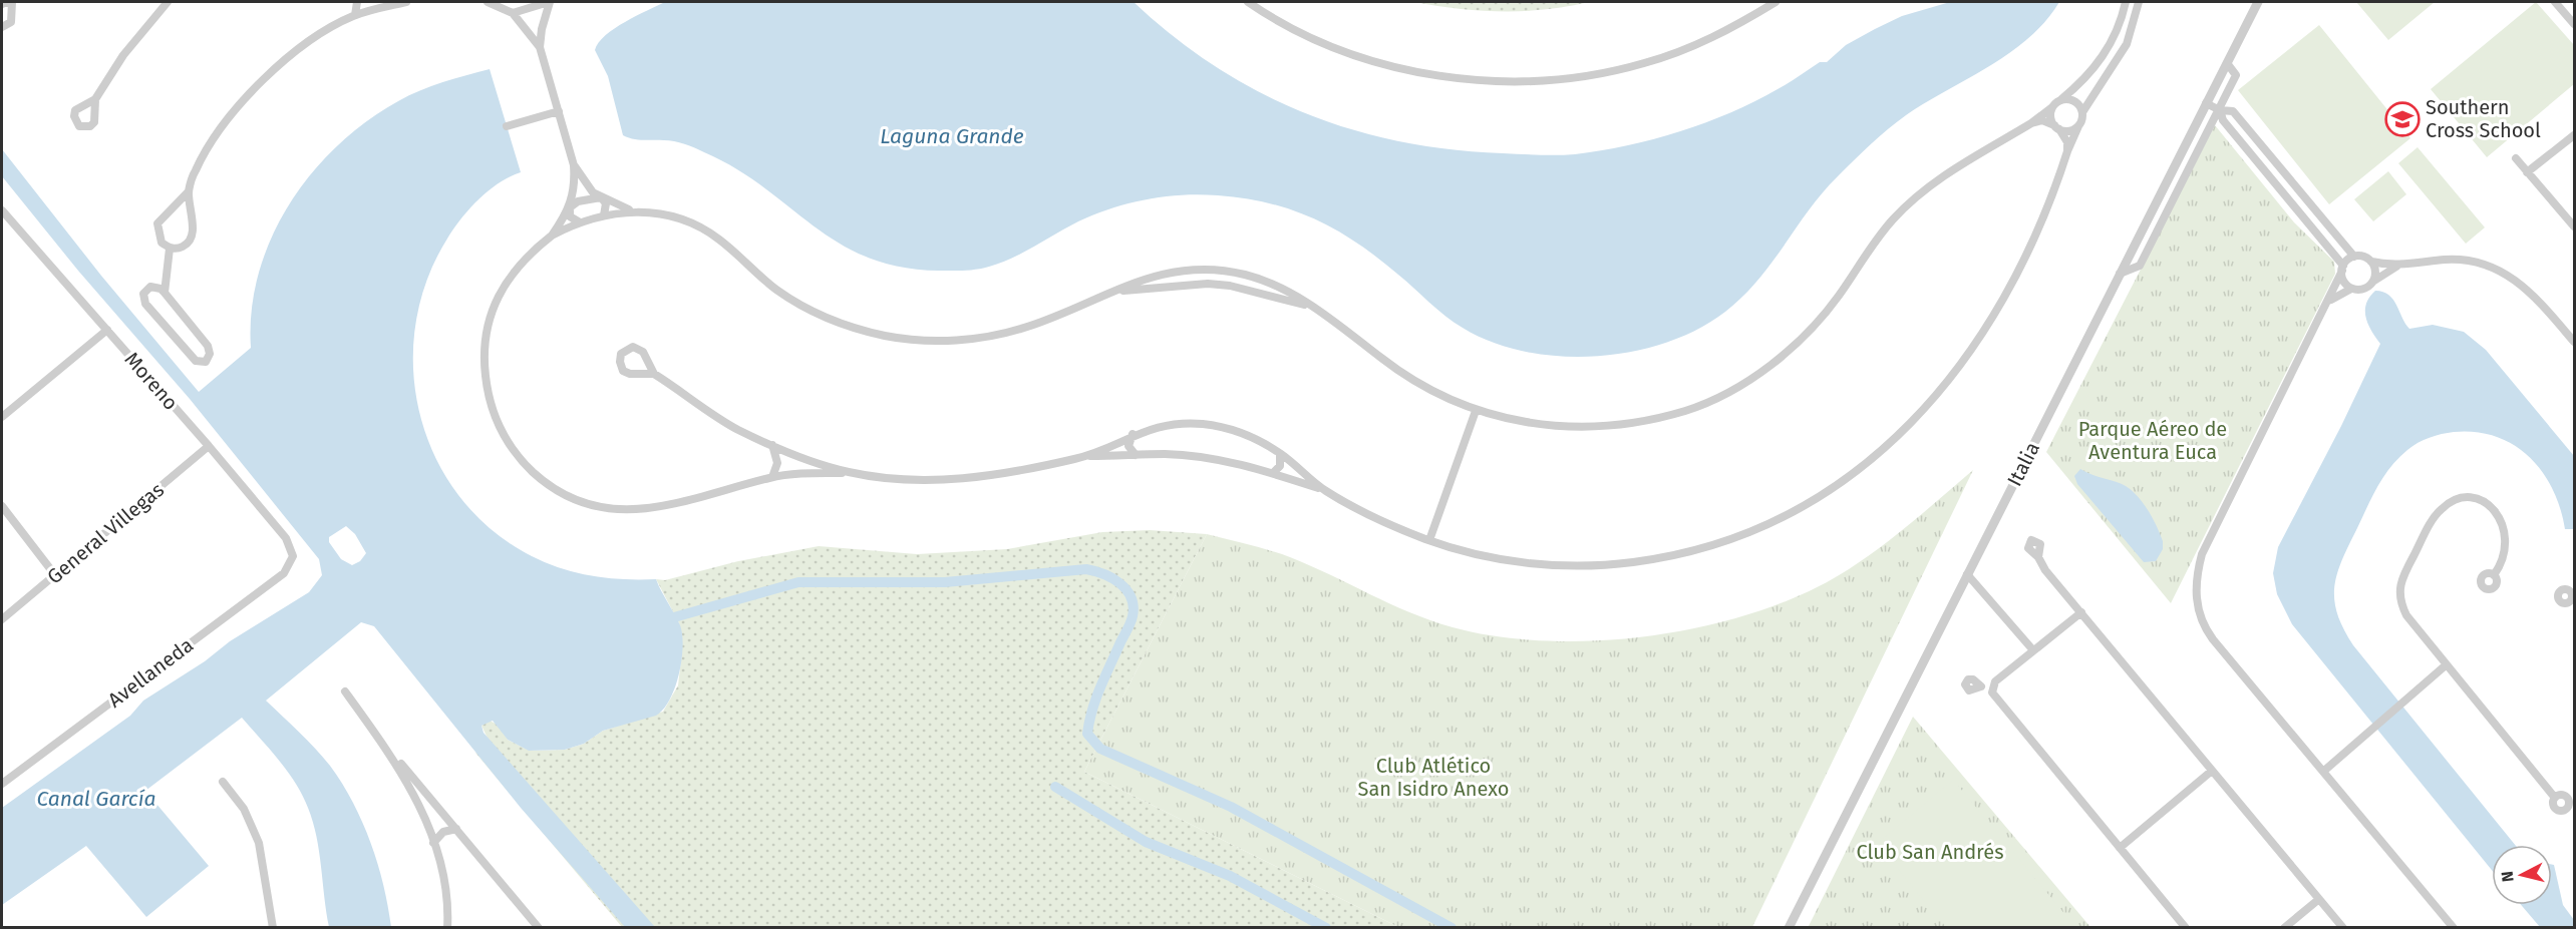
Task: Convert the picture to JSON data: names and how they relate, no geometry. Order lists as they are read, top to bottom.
{
  "streets": {
    "street": [
      "Moreno",
      "Italia",
      "General Villegas",
      "Avellaneda"
    ]
  },
  "crossings": [
    ["Moreno", "General Villegas"],
    ["Moreno", "Avellaneda"]
  ],
  "water": ["Laguna Grande", "Canal García"],
  "parks": ["Parque Aéreo de Aventura Euca", "Club Atlético San Isidro Anexo", "Club San Andrés"],
  "places": {
    "school or university": ["Southern Cross School"]
  },
  "north": "left"
}
